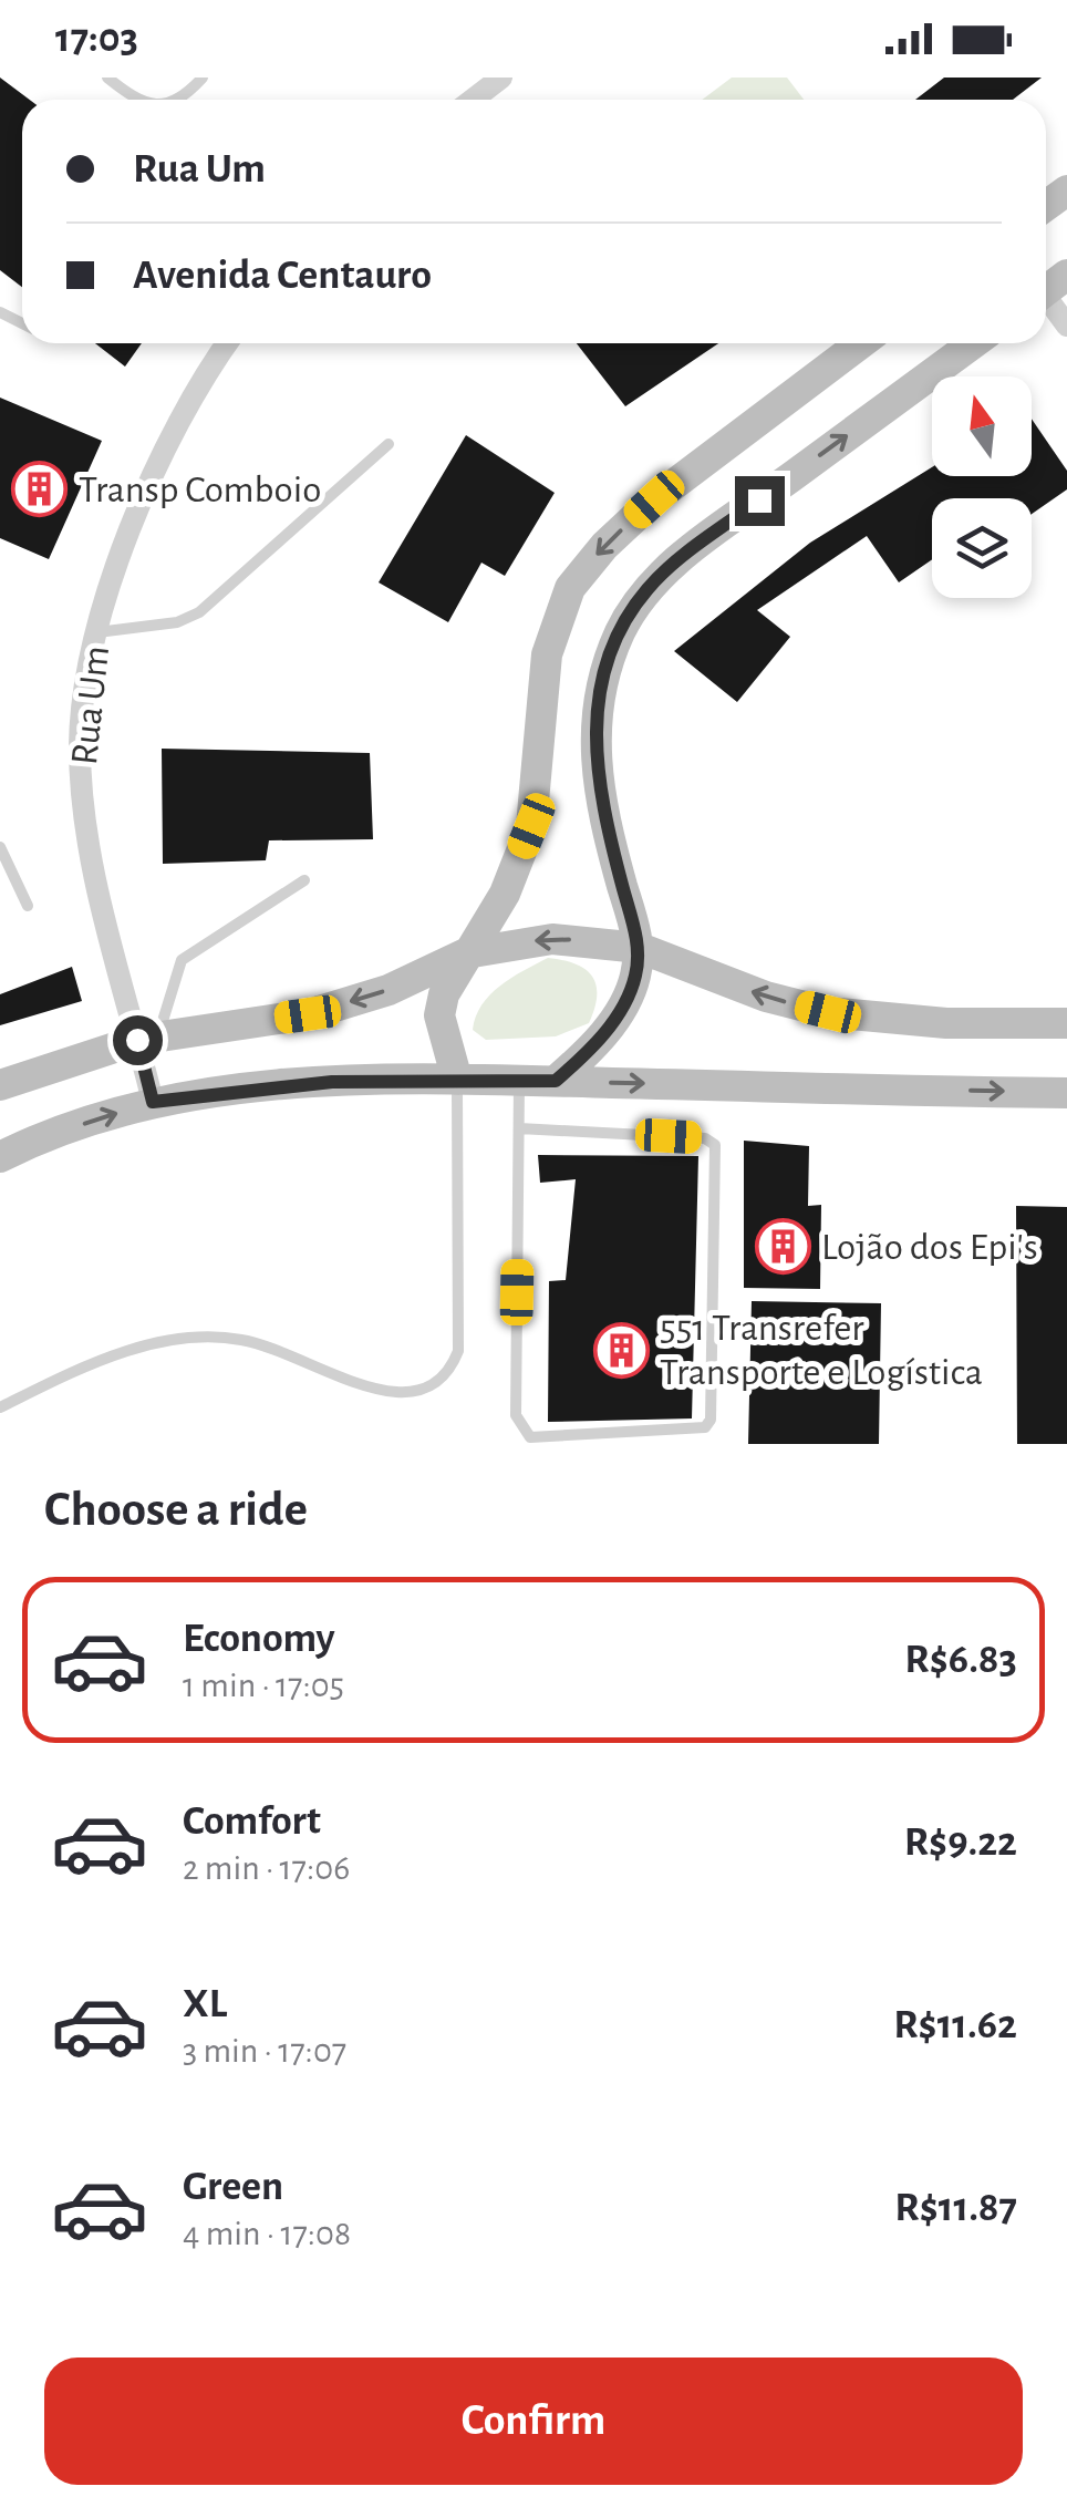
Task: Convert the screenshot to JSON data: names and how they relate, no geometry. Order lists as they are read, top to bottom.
{
  "streets": {
    "street": ["Rua Um"]
  },
  "places": {
    "building": ["Transp Comboio", "Lojão dos Epi's", "551 Transrefer Transporte e Logística"]
  },
  "north": "top",
  "page": {
    "status": "17:03",
    "banner": ["Rua Um", "Avenida Centauro"],
    "heading": "Choose a ride",
    "list": [
      {
        "name": "Economy",
        "note": "1 min · 17:05",
        "value": "R$6.83"
      },
      {
        "name": "Comfort",
        "note": "2 min · 17:06",
        "value": "R$9.22"
      },
      {
        "name": "XL",
        "note": "3 min · 17:07",
        "value": "R$11.62"
      },
      {
        "name": "Green",
        "note": "4 min · 17:08",
        "value": "R$11.87"
      }
    ],
    "buttons": "Confirm"
  }
}
